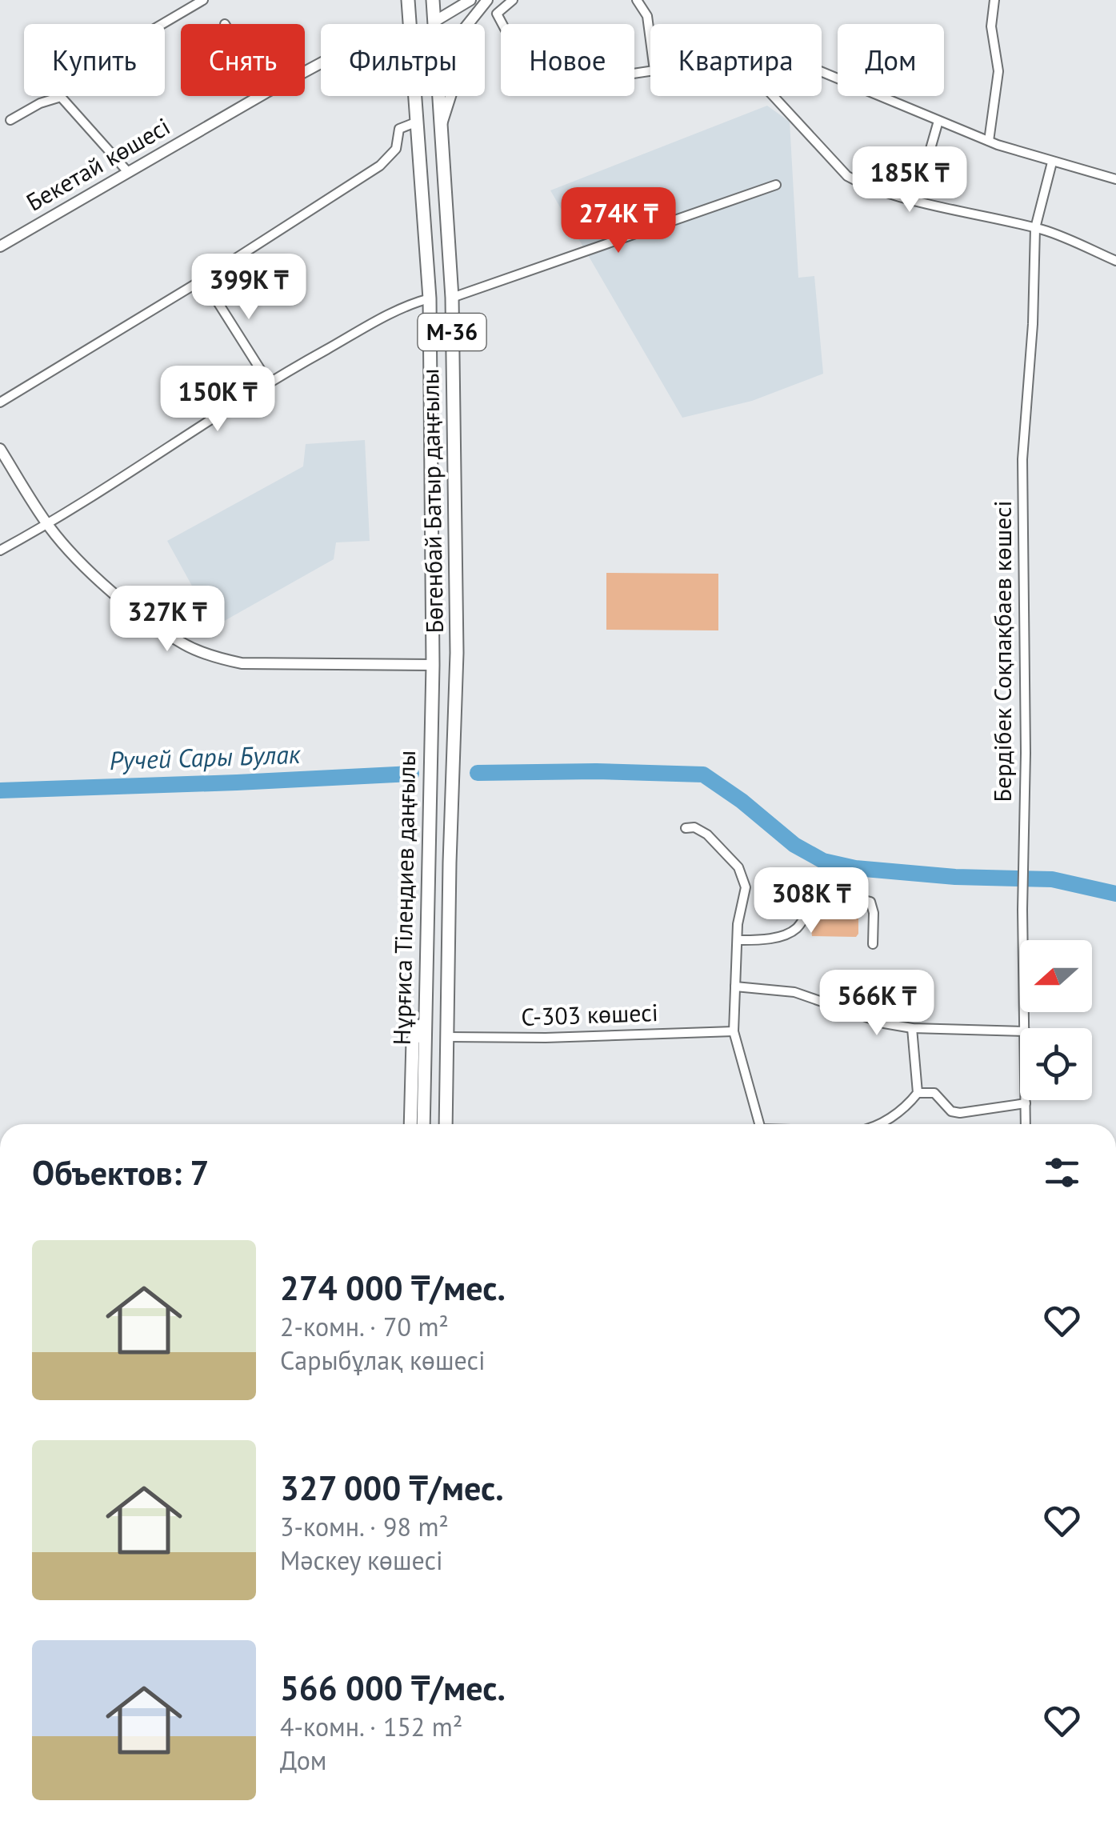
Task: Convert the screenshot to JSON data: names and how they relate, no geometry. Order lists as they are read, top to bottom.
{
  "streets": {
    "main road": [
      "Бекетай көшесі",
      "M-36",
      "Бөгенбай Батыр даңғылы",
      "Нұрғиса Тілендиев даңғылы"
    ],
    "street": ["Бердібек Соқпақбаев көшесі", "С-303 көшесі"]
  },
  "crossings": [
    ["Бекетай көшесі", "Бөгенбай Батыр даңғылы"],
    ["Бөгенбай Батыр даңғылы", "Нұрғиса Тілендиев даңғылы"],
    ["Нұрғиса Тілендиев даңғылы", "С-303 көшесі"]
  ],
  "water": ["Ручей Сары Булак"],
  "north": "left",
  "page": {
    "chip": [
      "Купить",
      "Снять",
      "Фильтры",
      "Новое",
      "Квартира",
      "Дом"
    ],
    "price": [
      "185K ₸",
      "274K ₸",
      "399K ₸",
      "150K ₸",
      "327K ₸",
      "308K ₸",
      "566K ₸"
    ],
    "heading": "Объектов: 7",
    "list": [
      {
        "name": "274 000 ₸/мес.",
        "note": "2-комн. · 70 m² · Сарыбұлақ көшесі"
      },
      {
        "name": "327 000 ₸/мес.",
        "note": "3-комн. · 98 m² · Мәскеу көшесі"
      },
      {
        "name": "566 000 ₸/мес.",
        "note": "4-комн. · 152 m² · Дом"
      }
    ]
  }
}
